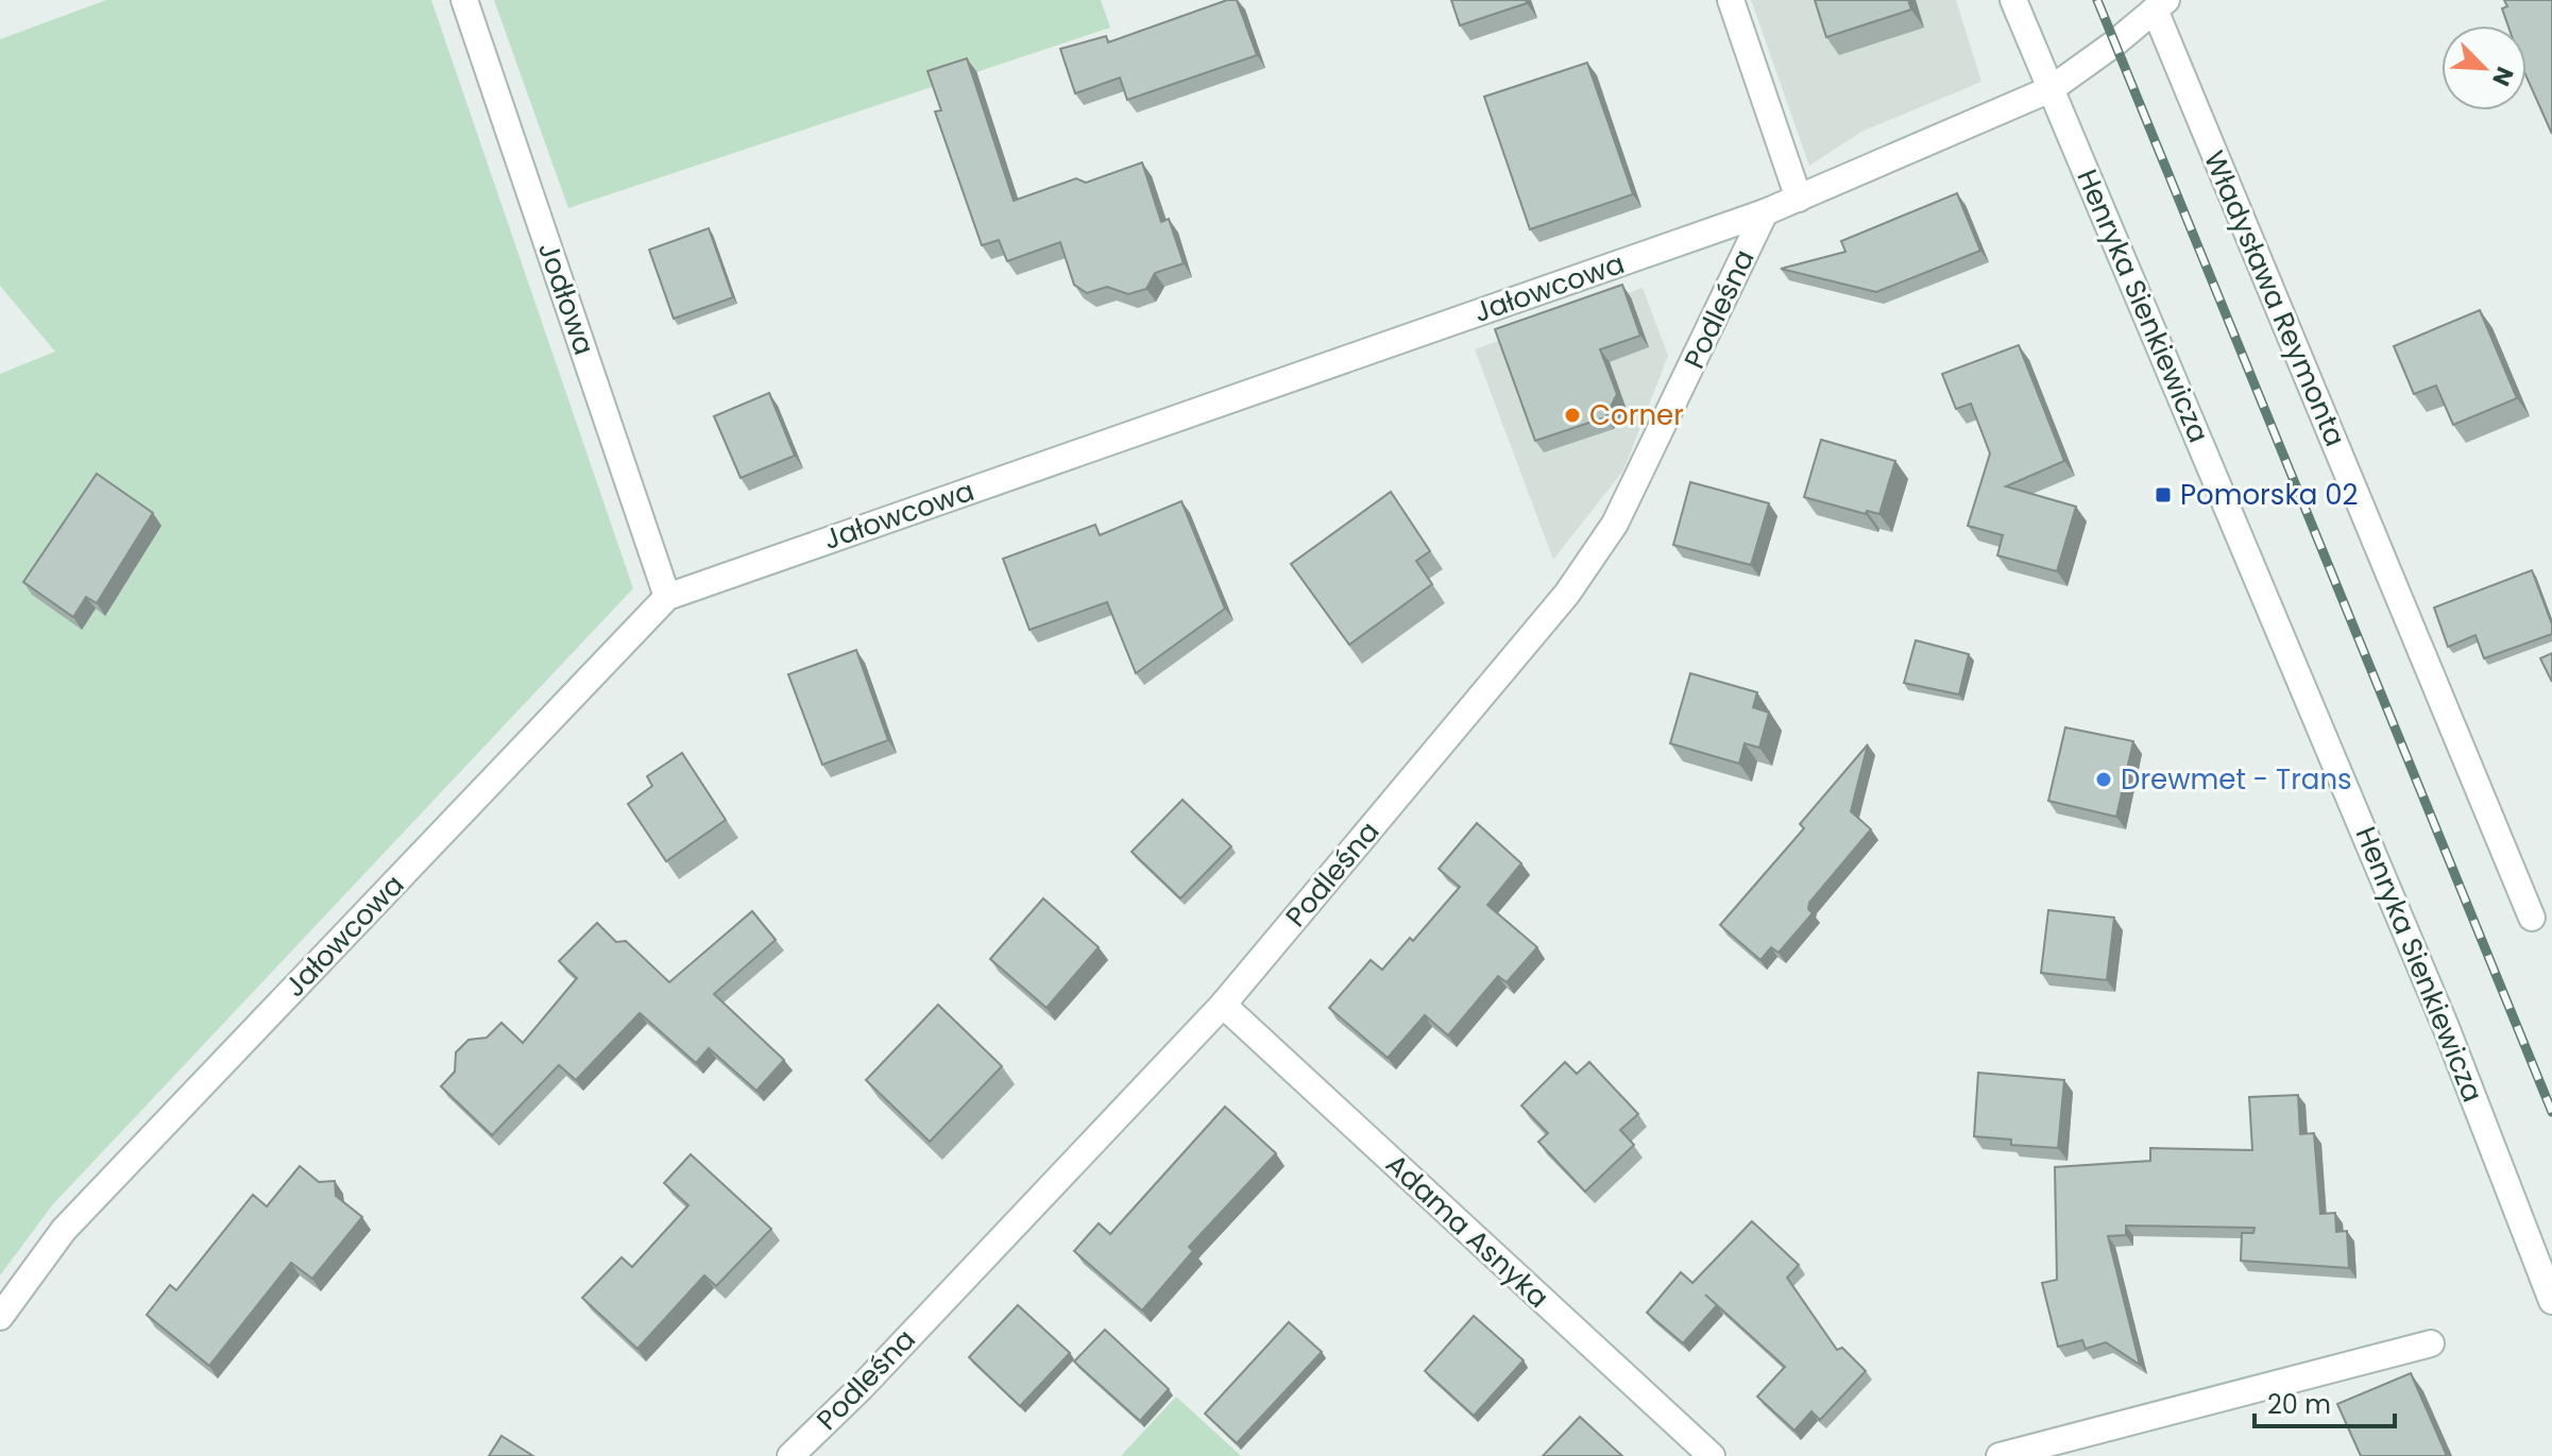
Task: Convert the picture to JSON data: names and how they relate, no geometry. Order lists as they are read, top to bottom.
{
  "streets": {
    "street": [
      "Jałowcowa",
      "Jodłowa",
      "Władysława Reymonta",
      "Henryka Sienkiewicza",
      "Podleśna",
      "Adama Asnyka"
    ]
  },
  "crossings": [
    ["Jałowcowa", "Jodłowa"],
    ["Jałowcowa", "Władysława Reymonta"],
    ["Jałowcowa", "Henryka Sienkiewicza"],
    ["Jałowcowa", "Podleśna"],
    ["Podleśna", "Adama Asnyka"]
  ],
  "places": {
    "other": ["Corner", "Drewmet - Trans"],
    "transit": ["Pomorska 02"]
  },
  "scale_bar": "20 m",
  "north": "bottom right"
}
